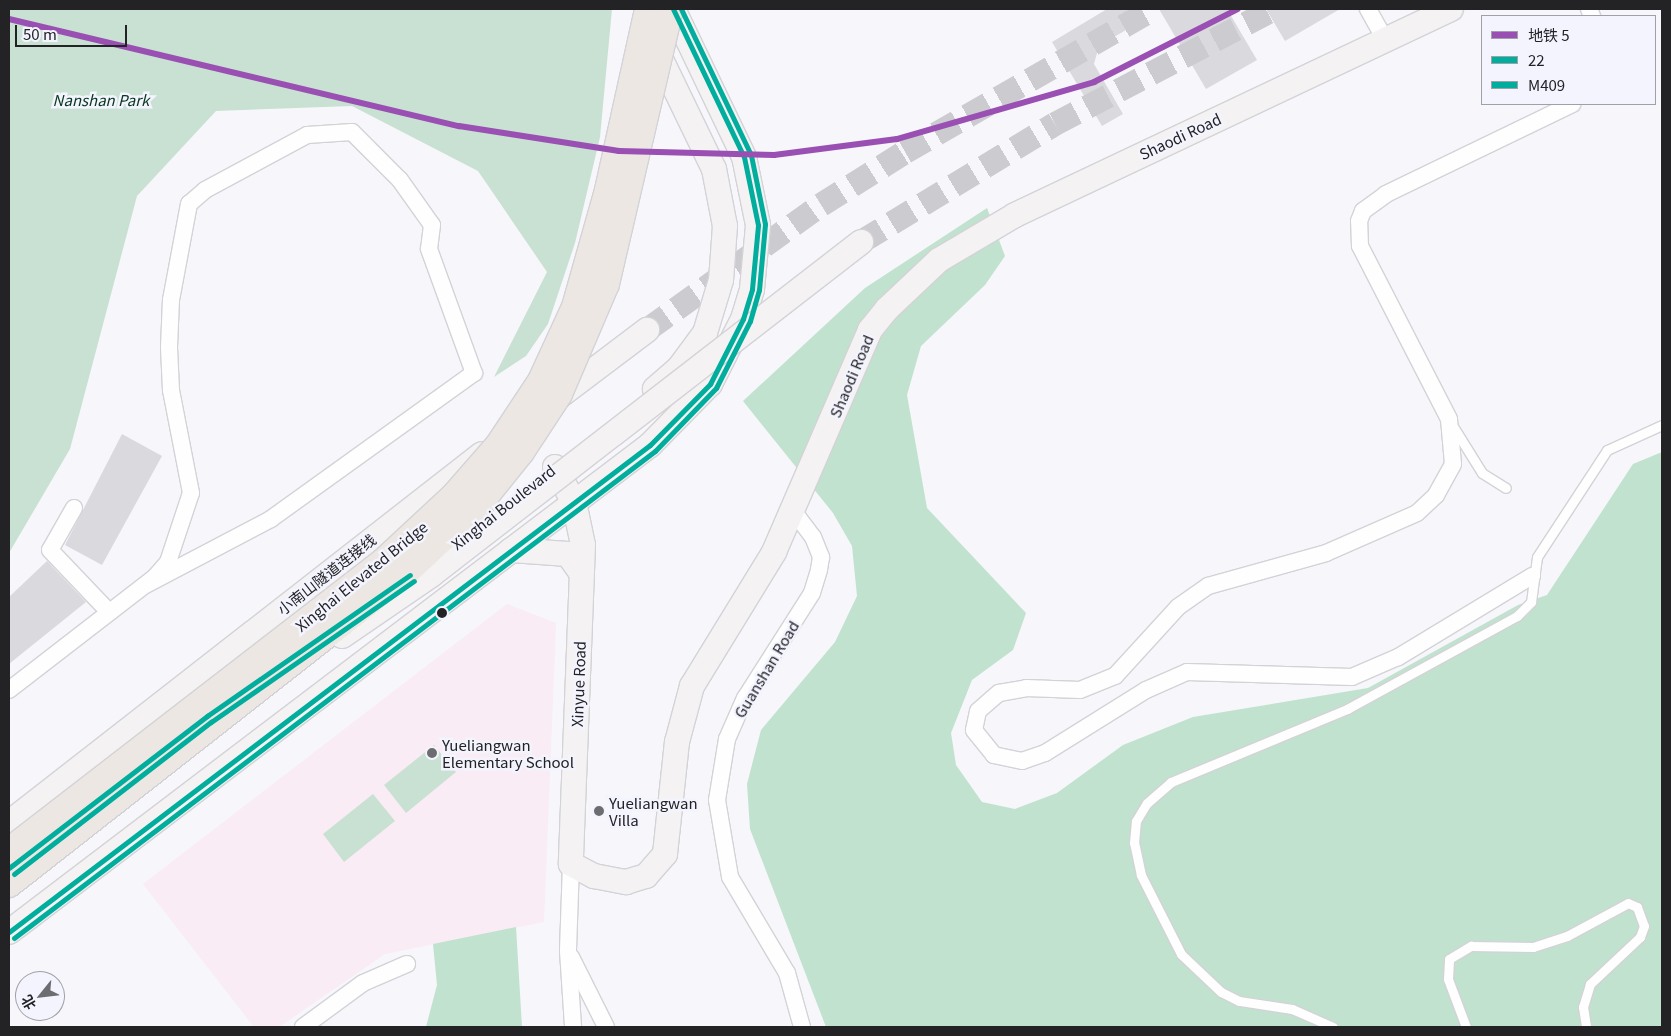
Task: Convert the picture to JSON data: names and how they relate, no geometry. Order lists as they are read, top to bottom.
{
  "streets": {
    "main road": ["Xinghai Elevated Bridge"],
    "street": [
      "Shaodi Road",
      "Xinghai Boulevard",
      "小南山隧道连接线",
      "Guanshan Road",
      "Xinyue Road"
    ]
  },
  "crossings": [
    ["Shaodi Road", "Guanshan Road"],
    ["Shaodi Road", "Xinyue Road"],
    ["Xinghai Boulevard", "Xinyue Road"]
  ],
  "parks": ["Nanshan Park"],
  "places": ["Yueliangwan Elementary School", "Yueliangwan Villa"],
  "lines": ["metro line 5", "transit line 22", "transit line M409"],
  "legend": ["地铁 5", "22", "M409"],
  "scale_bar": "50 m",
  "north": "bottom left"
}
